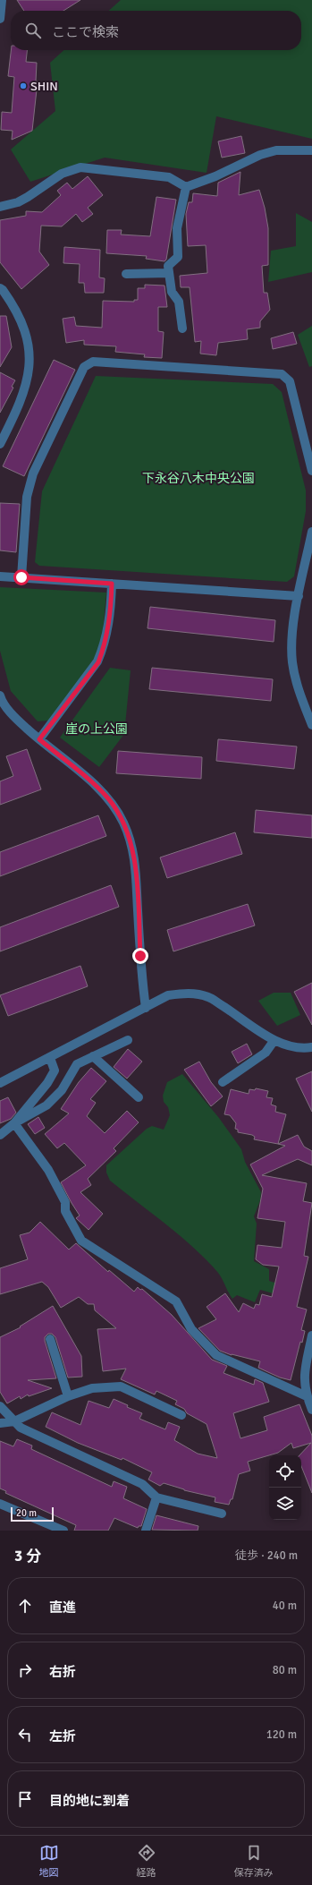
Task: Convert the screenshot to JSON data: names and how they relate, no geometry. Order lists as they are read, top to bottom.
{
  "parks": ["下永谷八木中央公園", "崖の上公園"],
  "places": ["SHIN"],
  "scale_bar": "20 m",
  "page": {
    "search": "ここで検索",
    "scale": "20 m",
    "heading": ["3 分", "徒歩 · 240 m"],
    "list": [
      ["直進", "40 m"],
      ["右折", "80 m"],
      ["左折", "120 m"],
      "目的地に到着"
    ],
    "nav": ["地図", "経路", "保存済み"]
  }
}
